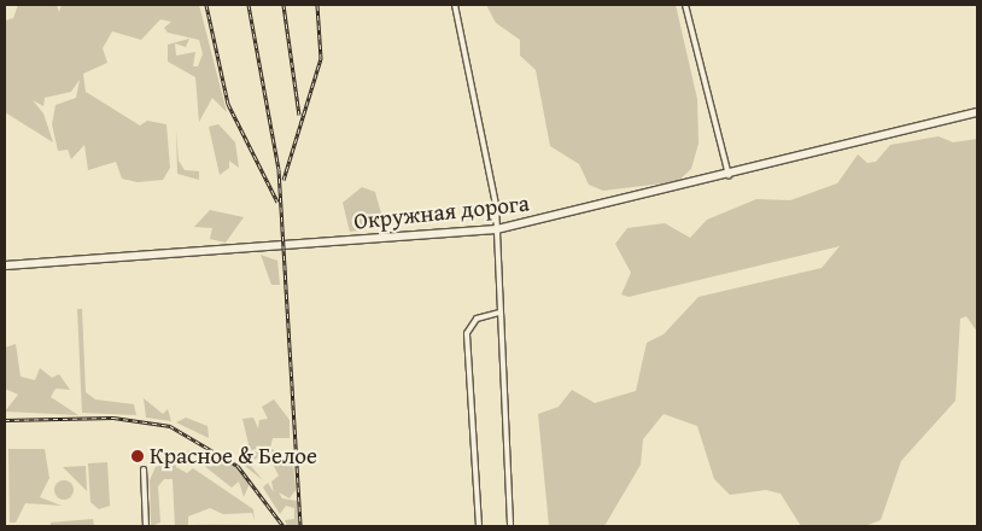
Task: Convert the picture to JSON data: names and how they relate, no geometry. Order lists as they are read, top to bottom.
{
  "streets": {
    "main road": ["Окружная дорога"]
  },
  "places": ["Красное & Белое"]
}
